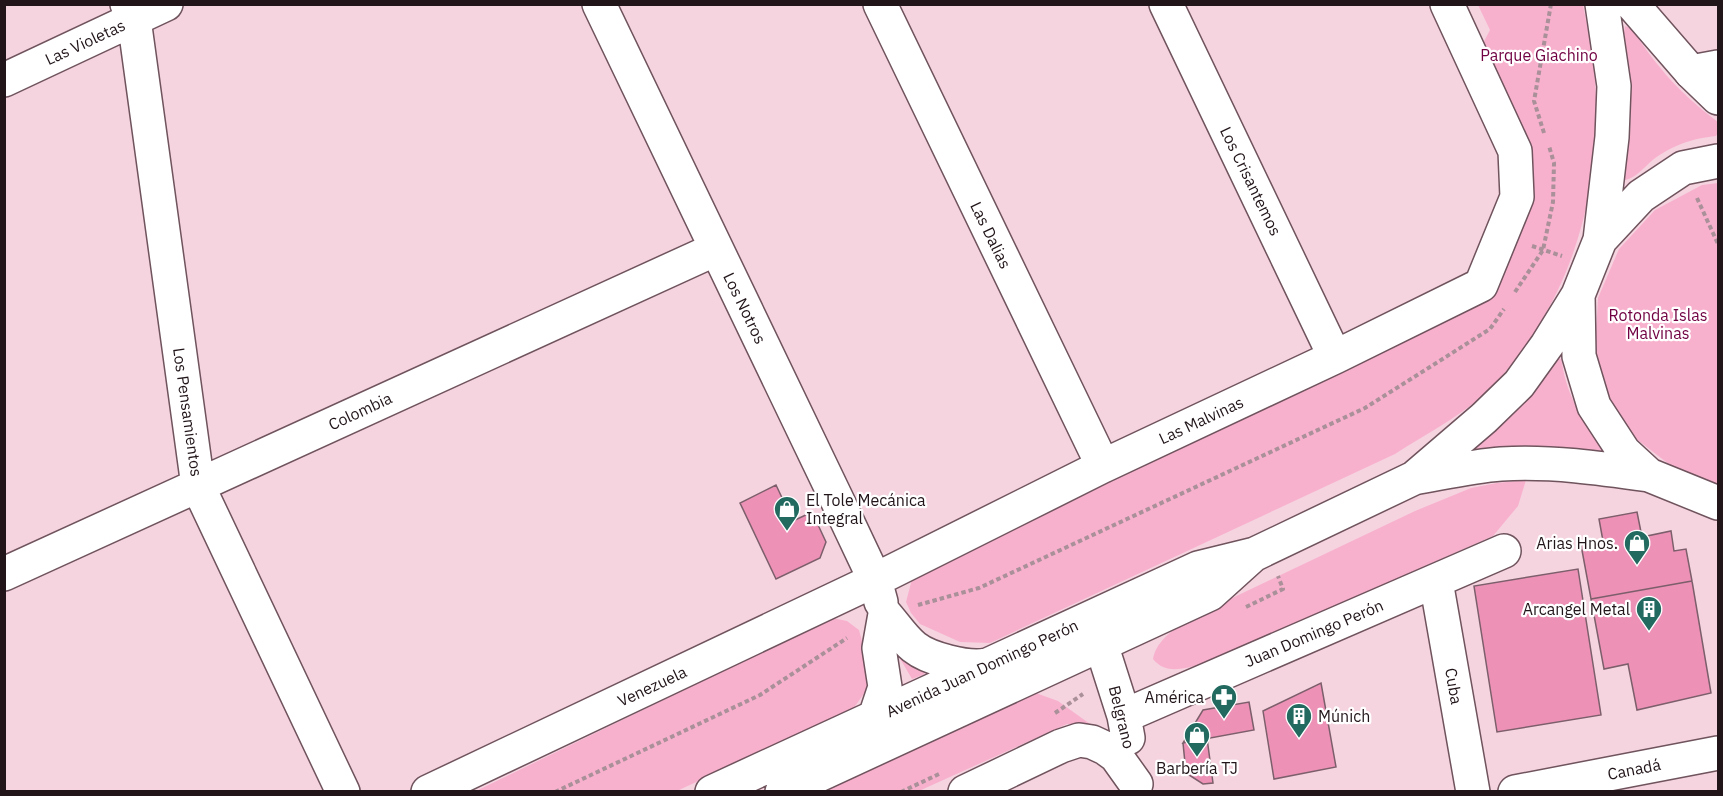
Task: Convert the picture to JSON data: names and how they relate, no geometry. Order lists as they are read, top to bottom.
{
  "streets": {
    "street": [
      "Las Violetas",
      "Los Crisantemos",
      "Las Dalias",
      "Los Notros",
      "Colombia",
      "Los Pensamientos",
      "Las Malvinas",
      "Juan Domingo Perón",
      "Avenida Juan Domingo Perón",
      "Venezuela",
      "Cuba",
      "Belgrano",
      "Canadá"
    ]
  },
  "crossings": [
    ["Las Violetas", "Los Pensamientos"],
    ["Los Crisantemos", "Las Malvinas"],
    ["Las Dalias", "Las Malvinas"],
    ["Los Notros", "Colombia"],
    ["Los Notros", "Las Malvinas"],
    ["Los Notros", "Venezuela"],
    ["Colombia", "Los Pensamientos"],
    ["Las Malvinas", "Venezuela"],
    ["Juan Domingo Perón", "Cuba"],
    ["Juan Domingo Perón", "Belgrano"],
    ["Avenida Juan Domingo Perón", "Belgrano"]
  ],
  "parks": ["Parque Giachino", "Rotonda Islas Malvinas"],
  "places": {
    "shop": ["El Tole Mecánica Integral", "Arias Hnos.", "Barbería TJ"],
    "building": ["Arcangel Metal", "Múnich"],
    "pharmacy": ["América"]
  }
}
